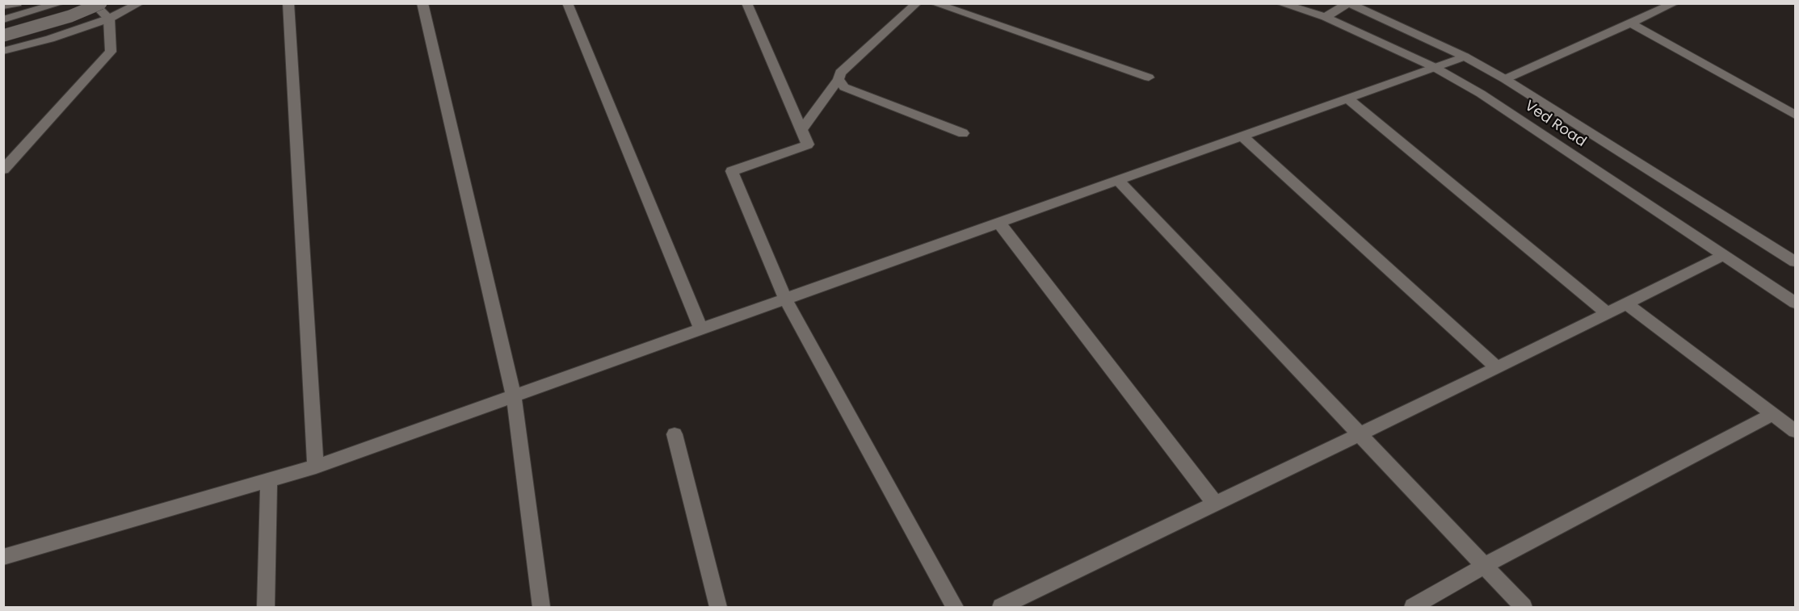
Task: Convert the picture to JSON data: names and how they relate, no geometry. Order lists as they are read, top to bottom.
{
  "streets": {
    "street": ["Ved Road"]
  }
}
